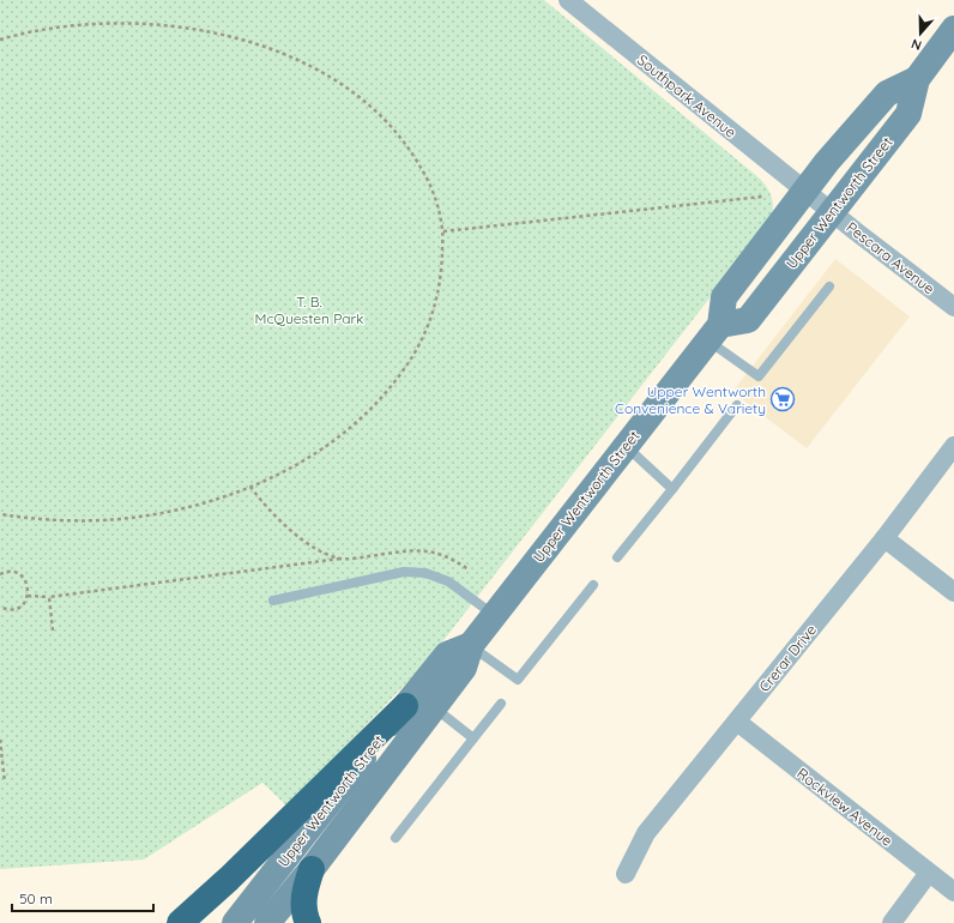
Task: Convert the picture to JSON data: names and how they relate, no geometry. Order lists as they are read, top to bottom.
{
  "streets": {
    "main road": ["Upper Wentworth Street"],
    "street": [
      "Southpark Avenue",
      "Pescara Avenue",
      "Crerar Drive",
      "Rockview Avenue"
    ]
  },
  "crossings": [
    ["Southpark Avenue", "Upper Wentworth Street"],
    ["Southpark Avenue", "Pescara Avenue"],
    ["Upper Wentworth Street", "Pescara Avenue"],
    ["Crerar Drive", "Rockview Avenue"]
  ],
  "parks": ["T. B. McQuesten Park"],
  "places": {
    "supermarket": ["Upper Wentworth Convenience & Variety"]
  },
  "scale_bar": "50 m",
  "north": "bottom"
}
